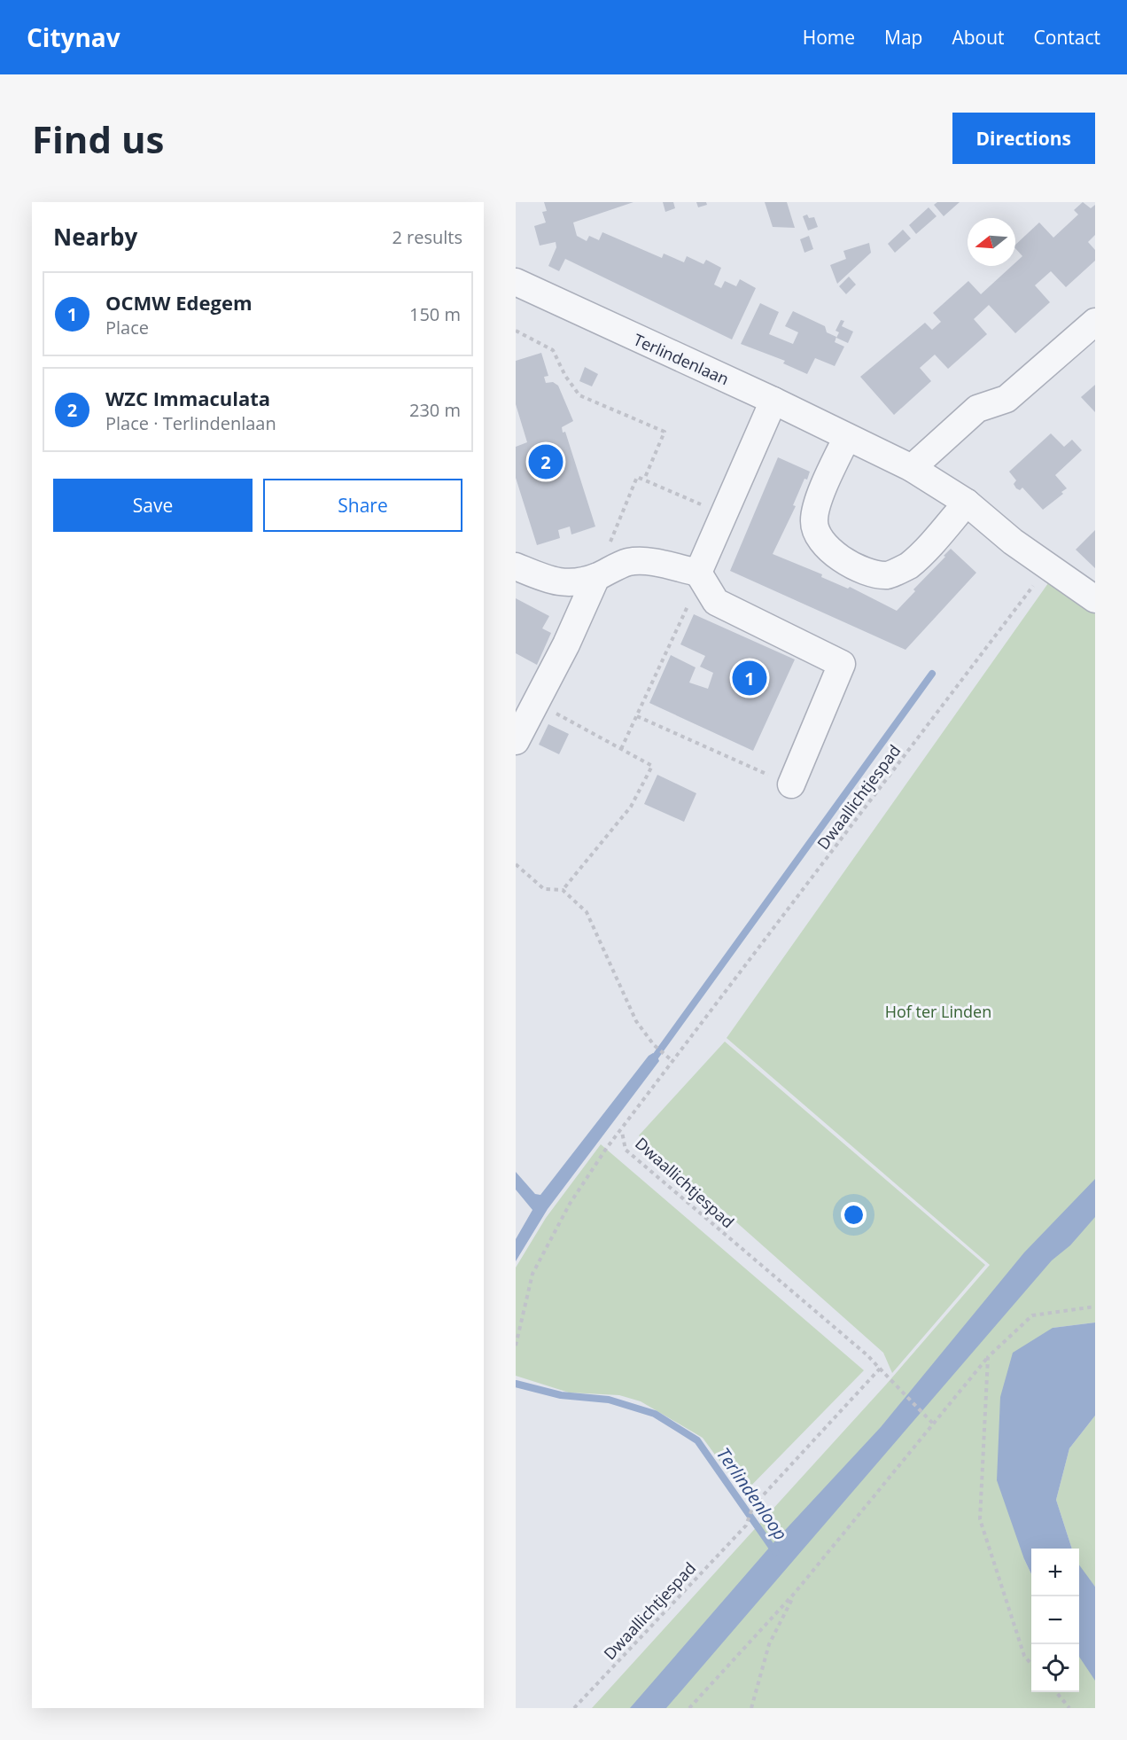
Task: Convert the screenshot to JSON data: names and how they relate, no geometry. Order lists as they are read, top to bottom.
{
  "streets": {
    "street": ["Terlindenlaan"],
    "path": ["Dwaallichtjespad"]
  },
  "crossings": [
    ["Terlindenlaan", "Dwaallichtjespad"]
  ],
  "water": ["Terlindenloop"],
  "parks": ["Hof ter Linden"],
  "north": "left",
  "page": {
    "header": "Citynav",
    "nav": [
      "Home",
      "Map",
      "About",
      "Contact"
    ],
    "buttons": [
      "Directions",
      ["Save", "Share"]
    ],
    "title": "Find us",
    "heading": ["Nearby", "2 results"],
    "list": [
      {
        "mark": "1",
        "name": "OCMW Edegem",
        "note": "Place",
        "value": "150 m"
      },
      {
        "mark": "2",
        "name": "WZC Immaculata",
        "note": "Place · Terlindenlaan",
        "value": "230 m"
      }
    ],
    "pins": ["2", "1"],
    "map_buttons": ["+", "−"]
  }
}
